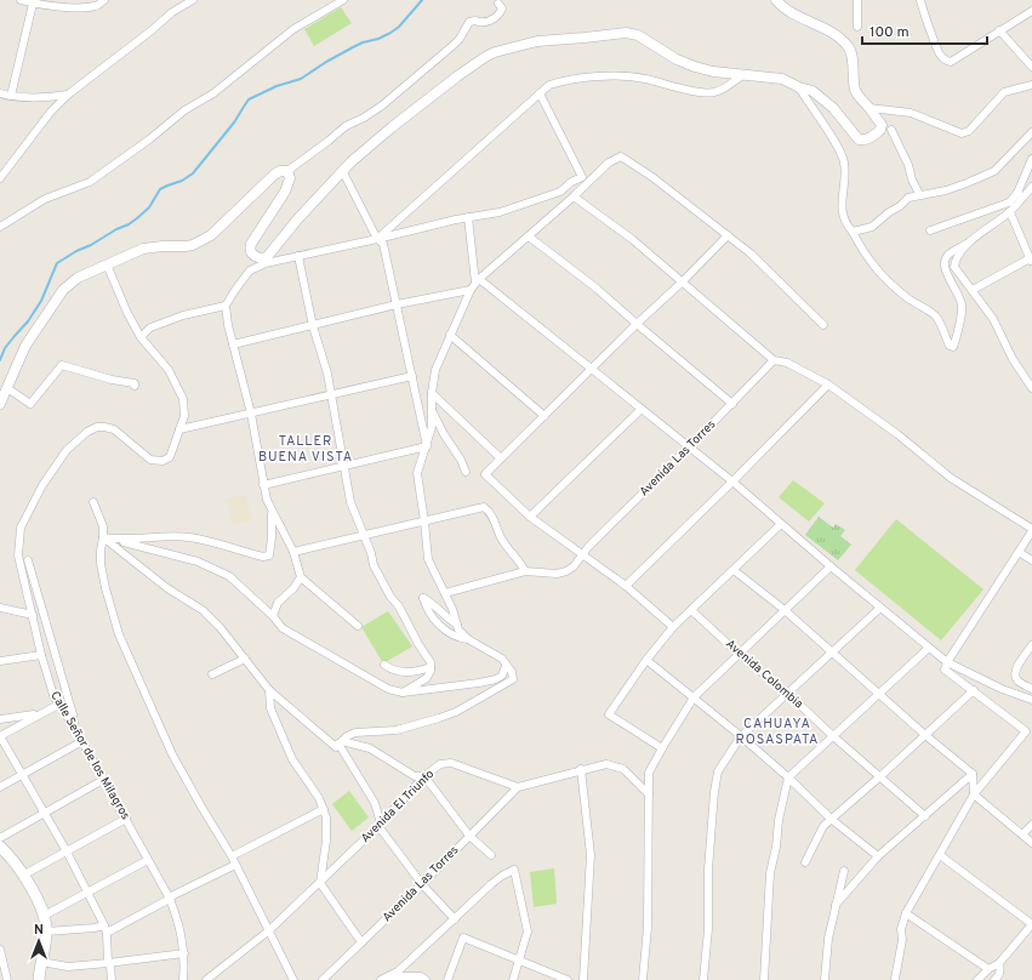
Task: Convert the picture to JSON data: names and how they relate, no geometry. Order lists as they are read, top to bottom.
{
  "streets": {
    "street": [
      "Avenida Las Torres",
      "Avenida Colombia",
      "Calle Señor de los Milagros",
      "Avenida El Triunfo"
    ]
  },
  "crossings": [
    ["Avenida Las Torres", "Avenida El Triunfo"]
  ],
  "districts": ["TALLER BUENA VISTA", "CAHUAYA ROSASPATA"],
  "scale_bar": "100 m",
  "north": "top"
}
